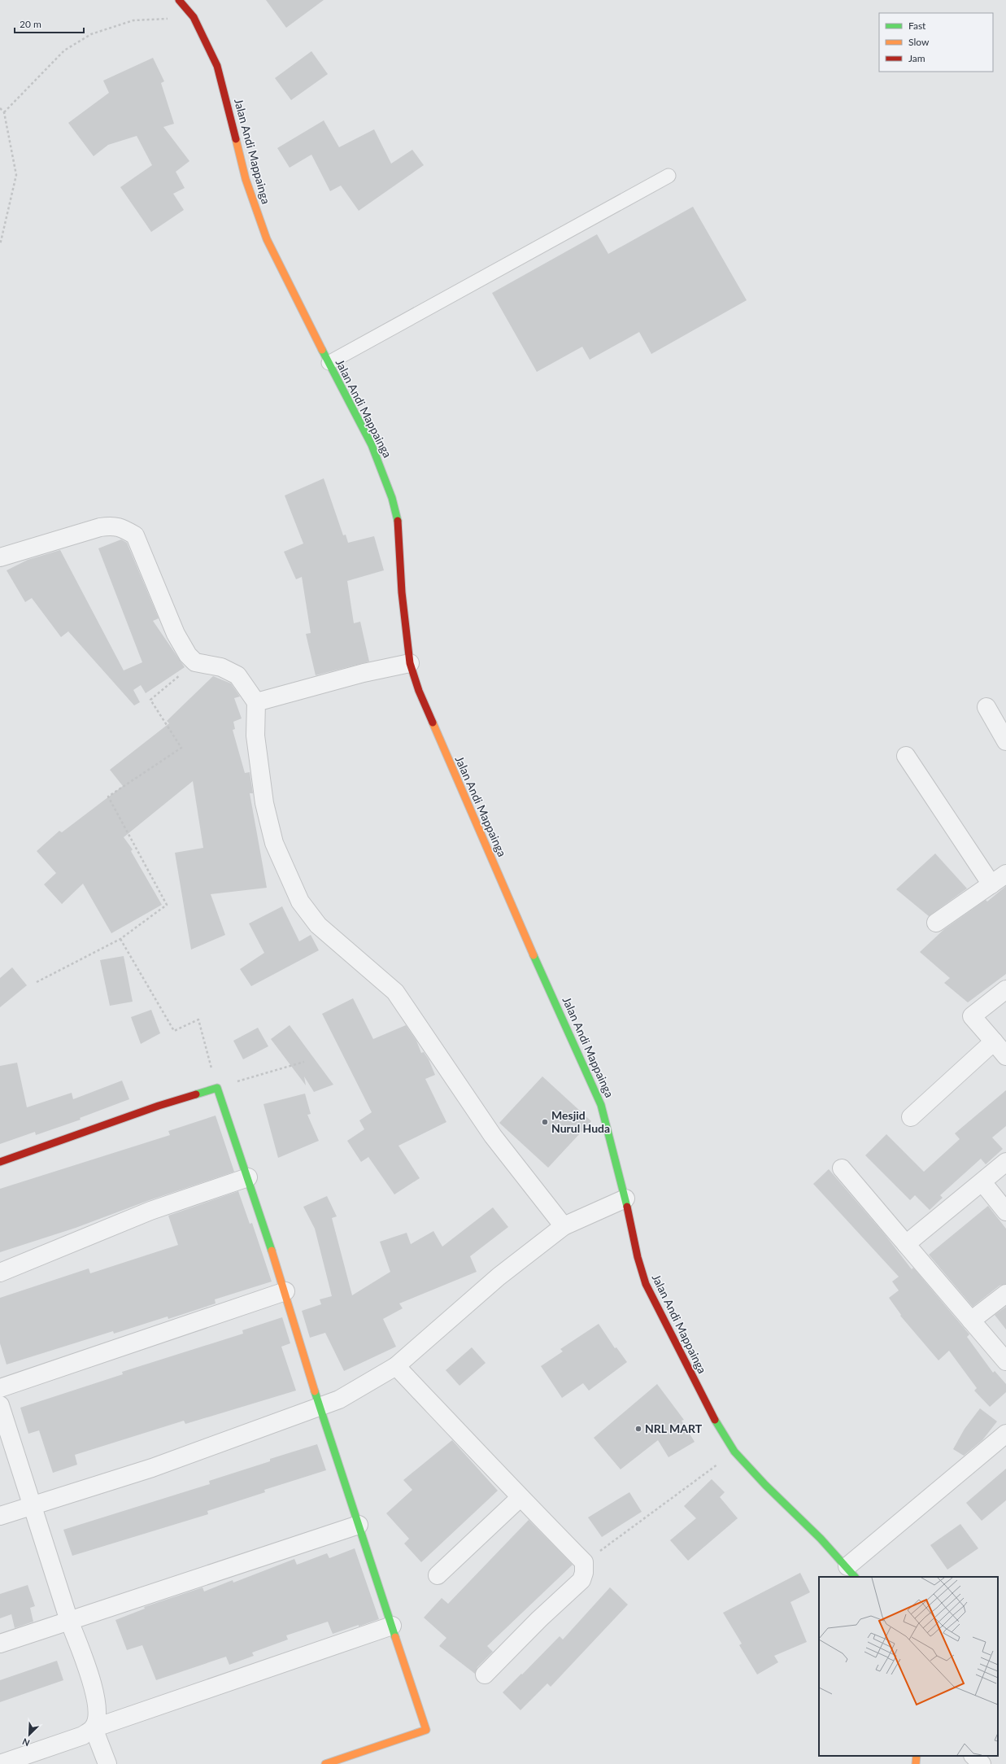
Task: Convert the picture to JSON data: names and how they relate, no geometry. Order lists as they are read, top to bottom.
{
  "streets": {
    "main road": ["Jalan Andi Mappainga"]
  },
  "places": ["Mesjid Nurul Huda", "NRL MART"],
  "legend": ["Fast", "Slow", "Jam"],
  "scale_bar": "20 m",
  "north": "bottom left"
}
